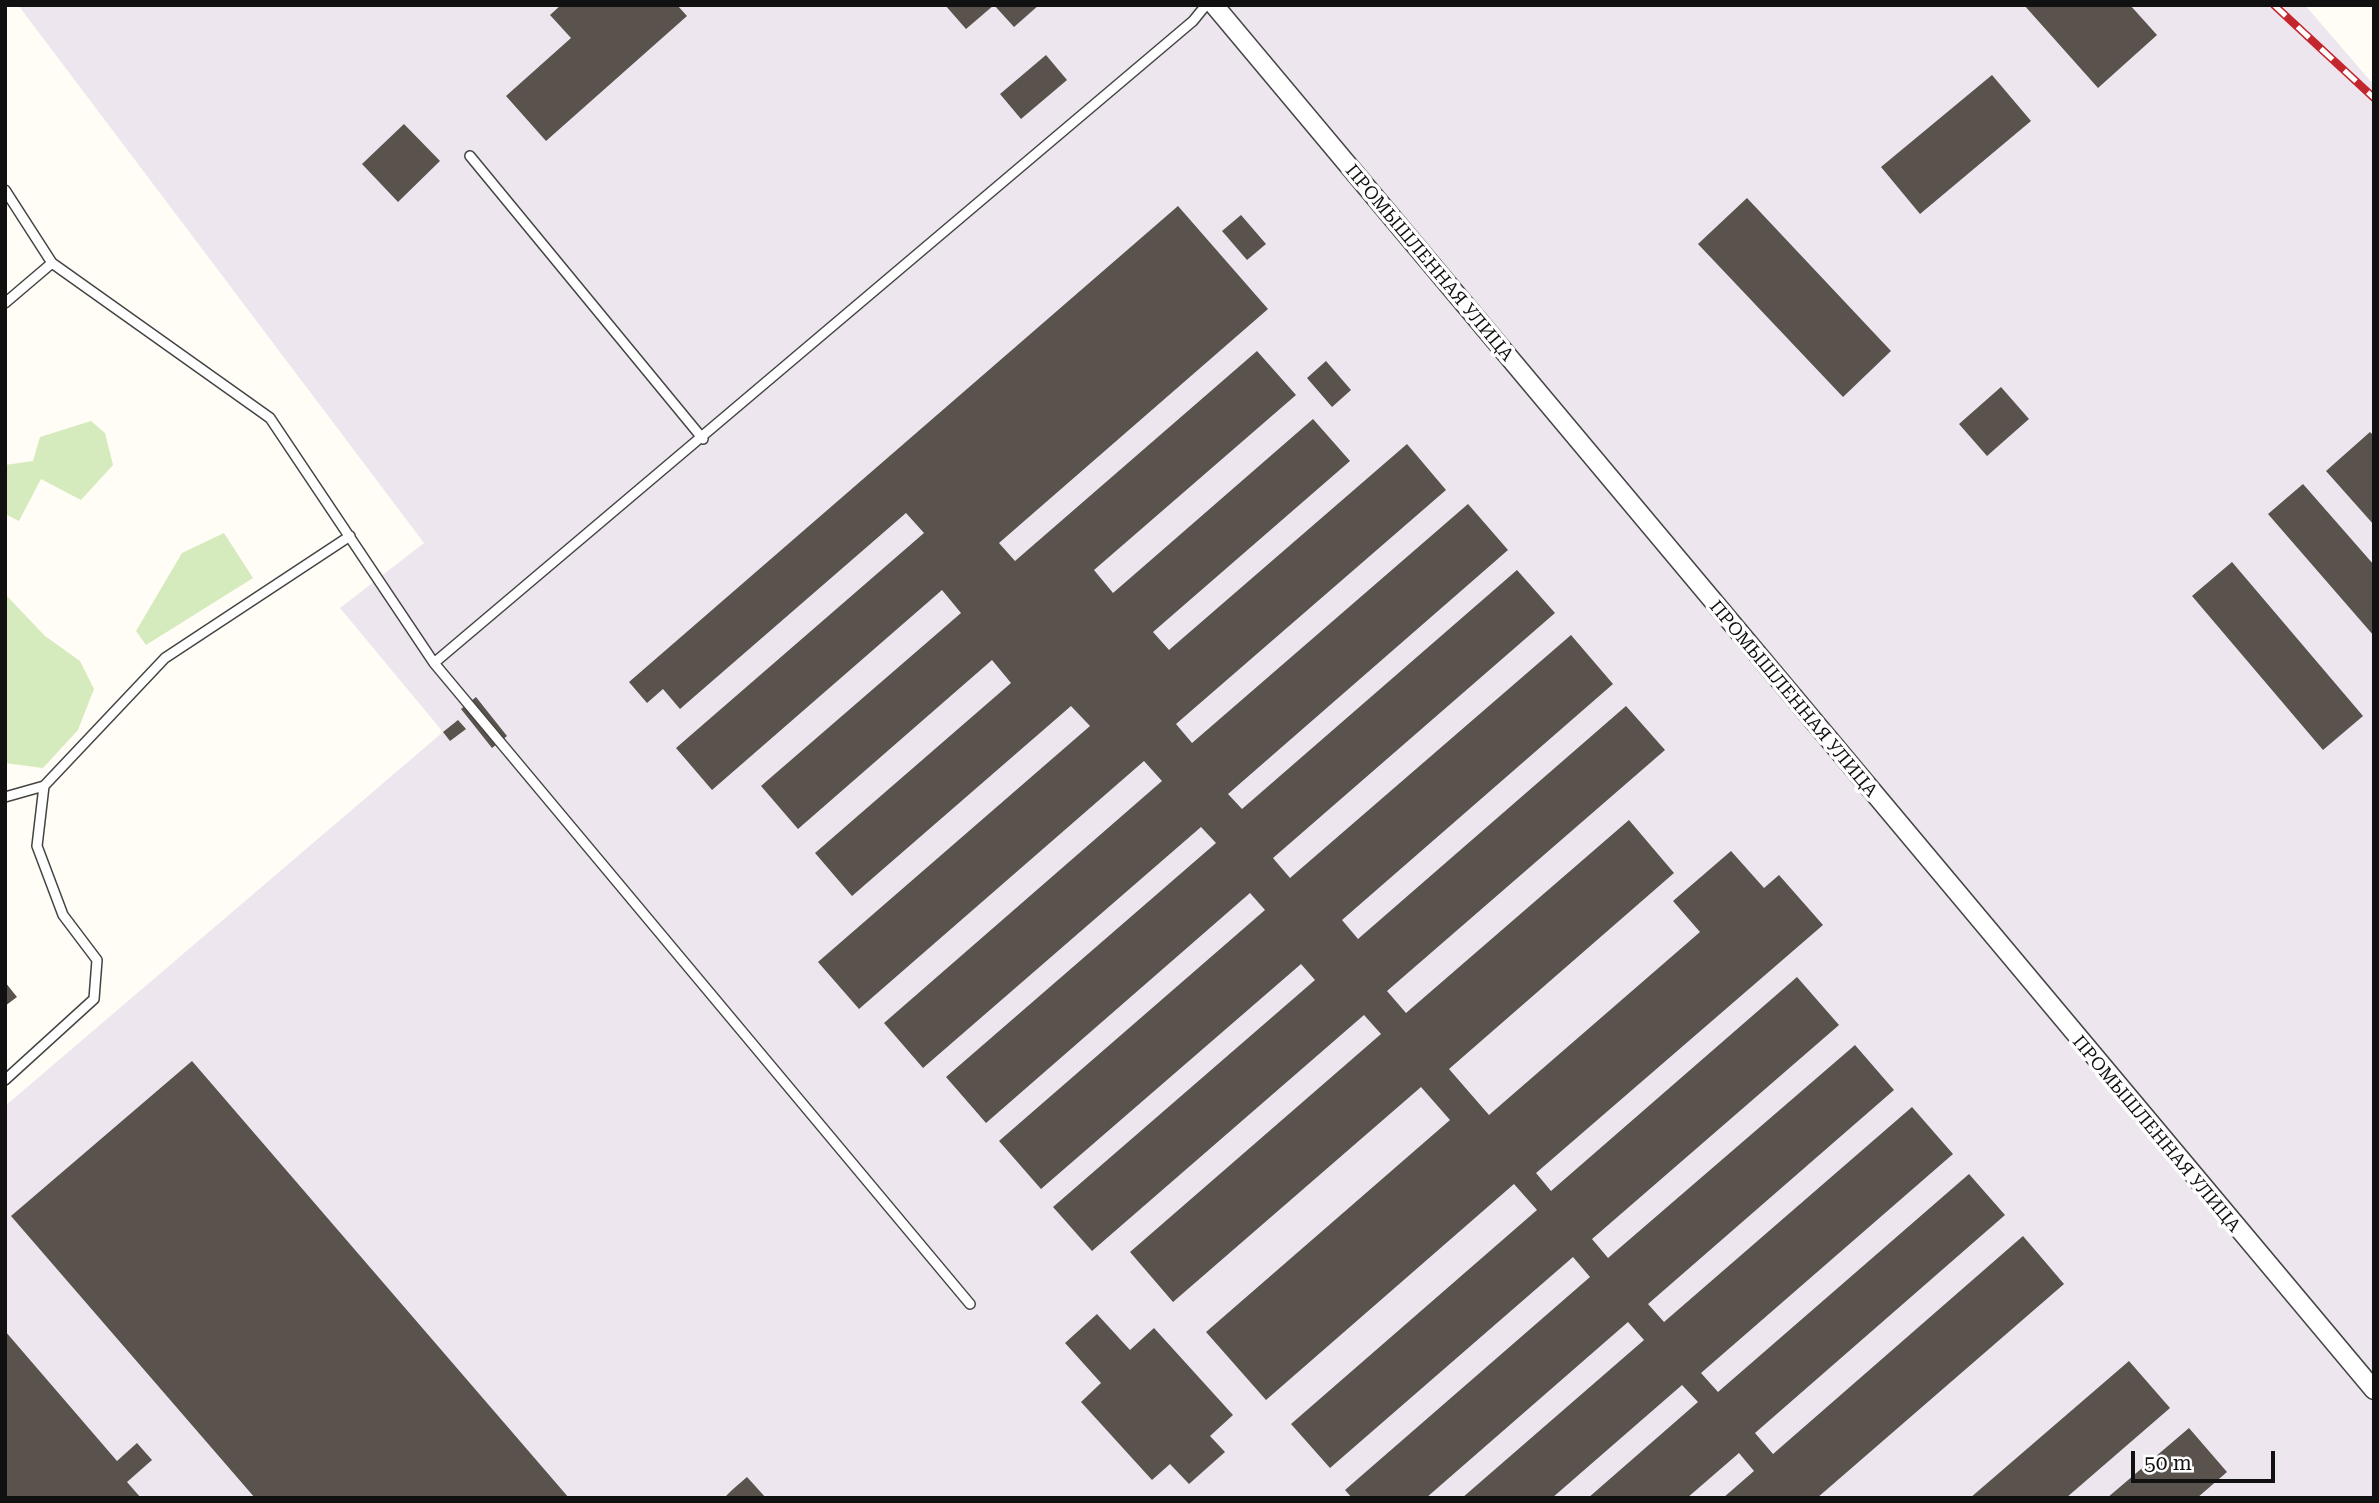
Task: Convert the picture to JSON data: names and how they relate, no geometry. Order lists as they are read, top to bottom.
{
  "streets": {
    "street": ["ПРОМЫШЛЕННАЯ УЛИЦА"]
  },
  "scale_bar": "50 m"
}
